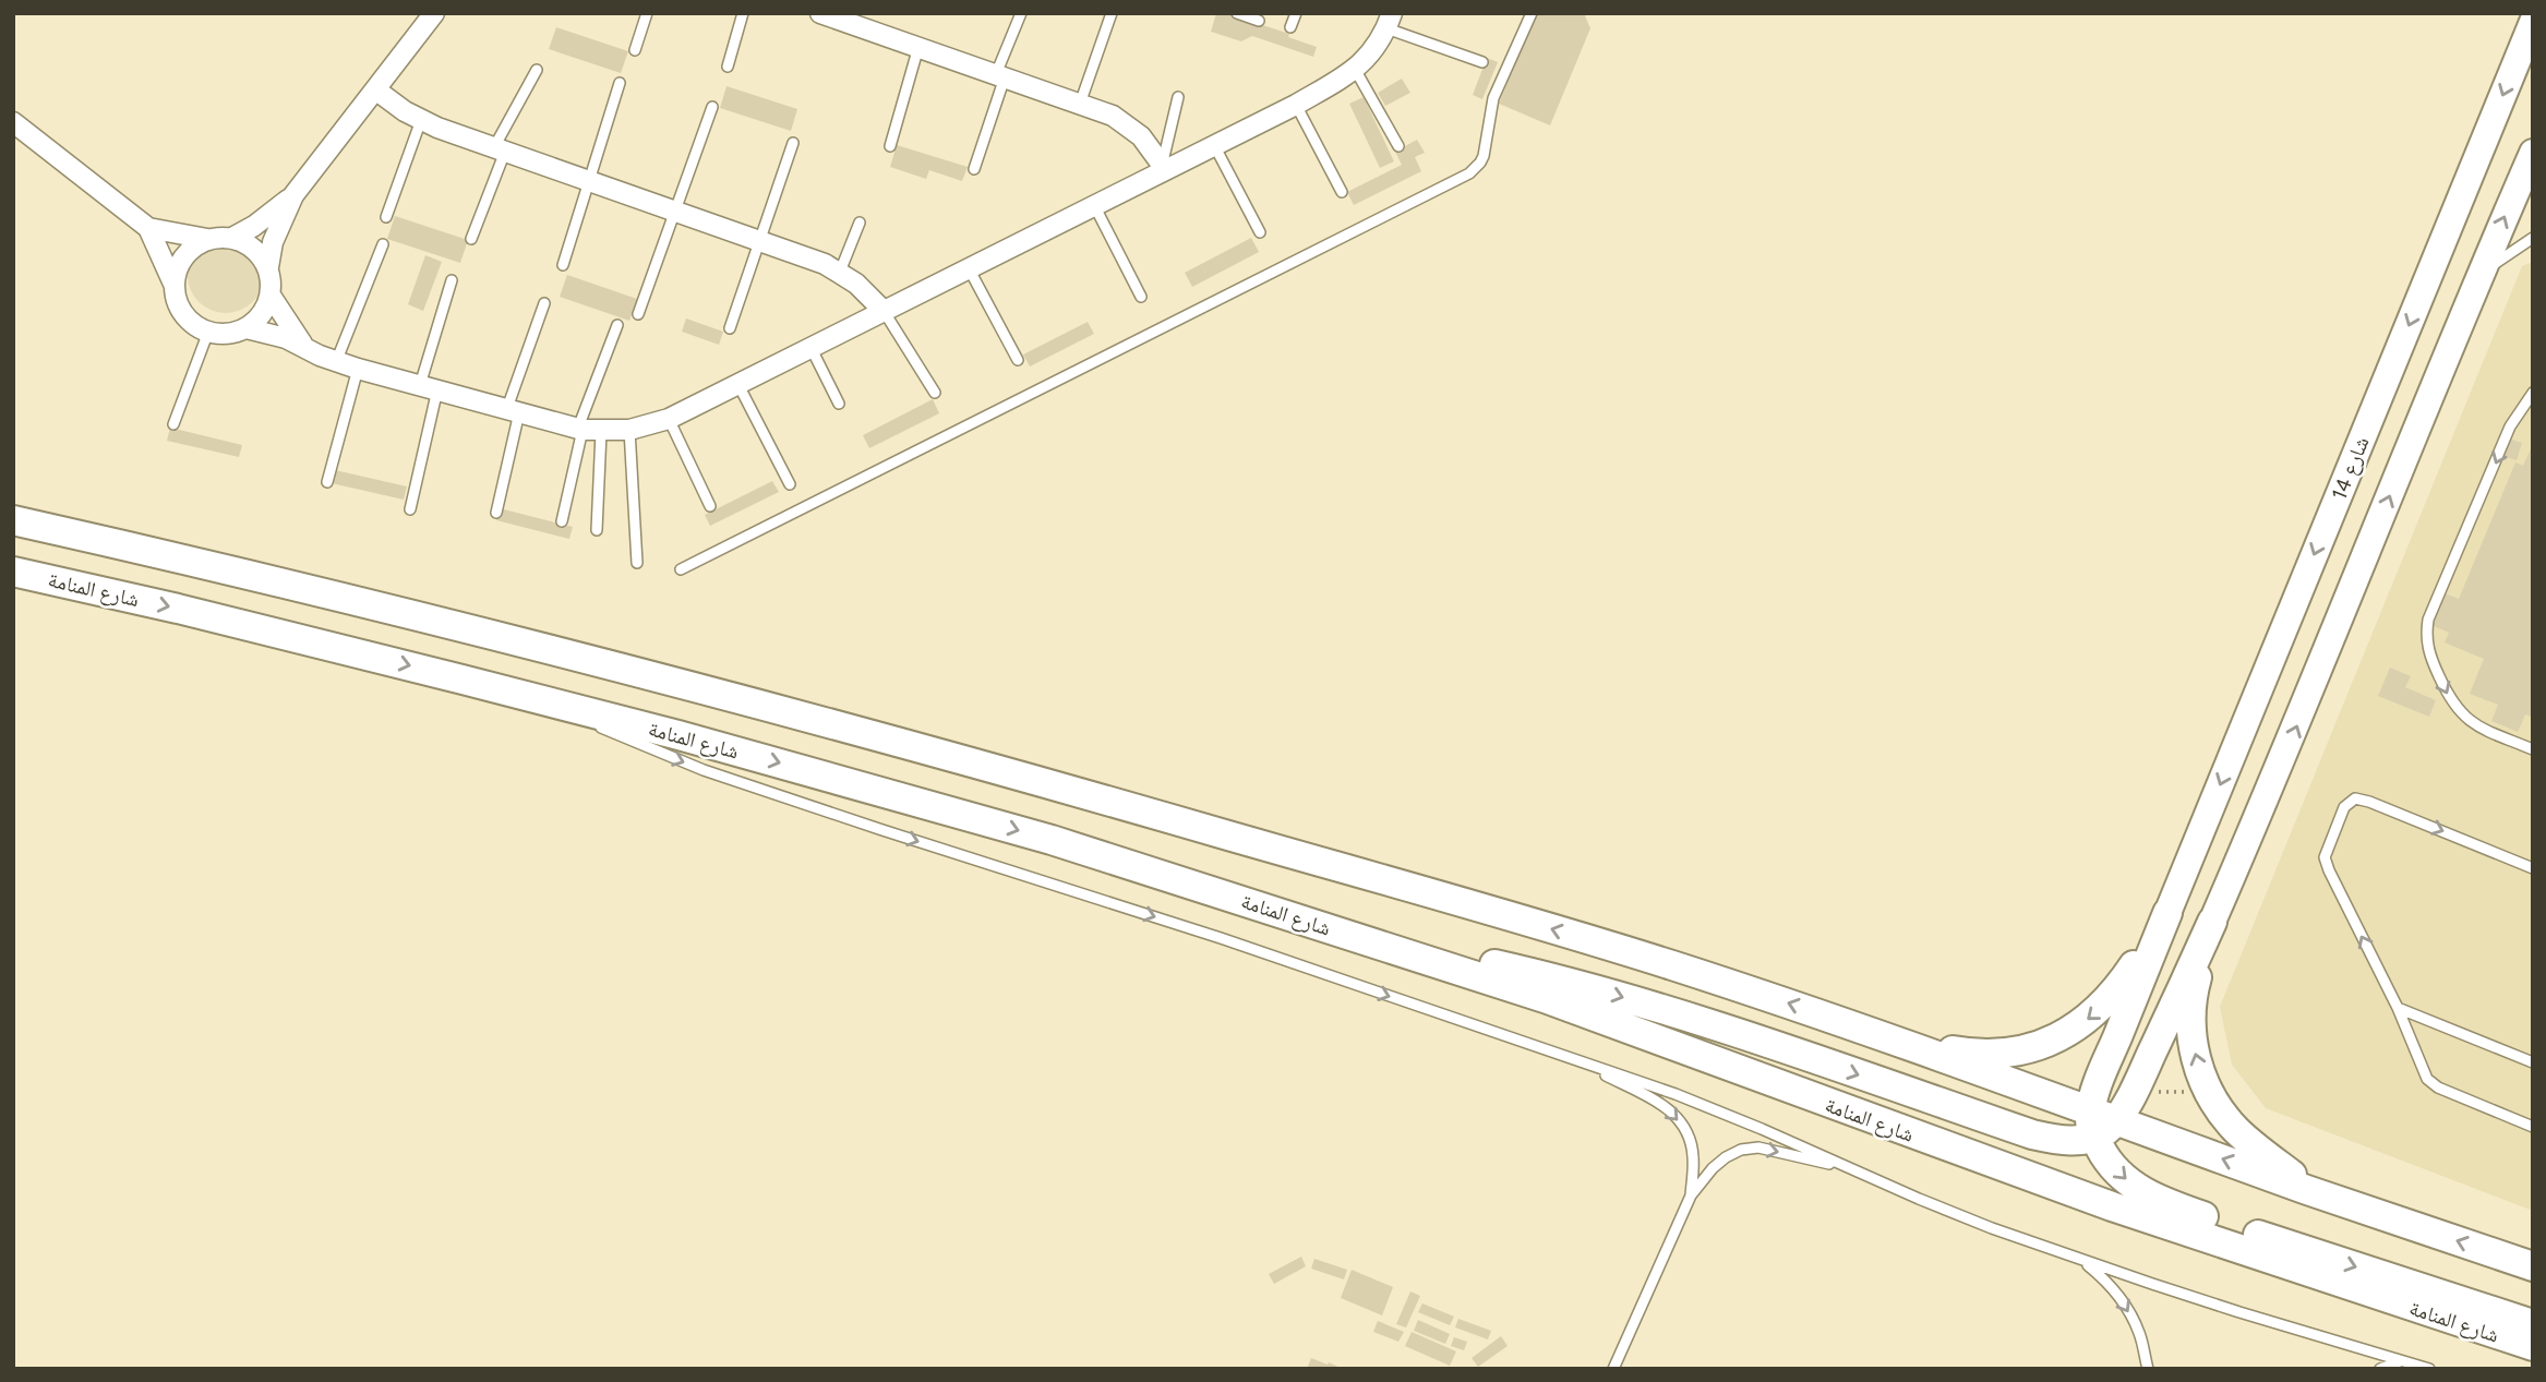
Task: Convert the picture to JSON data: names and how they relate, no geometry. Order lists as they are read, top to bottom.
{
  "streets": {
    "main road": ["شارع 14", "شارع المنامة"]
  }
}
